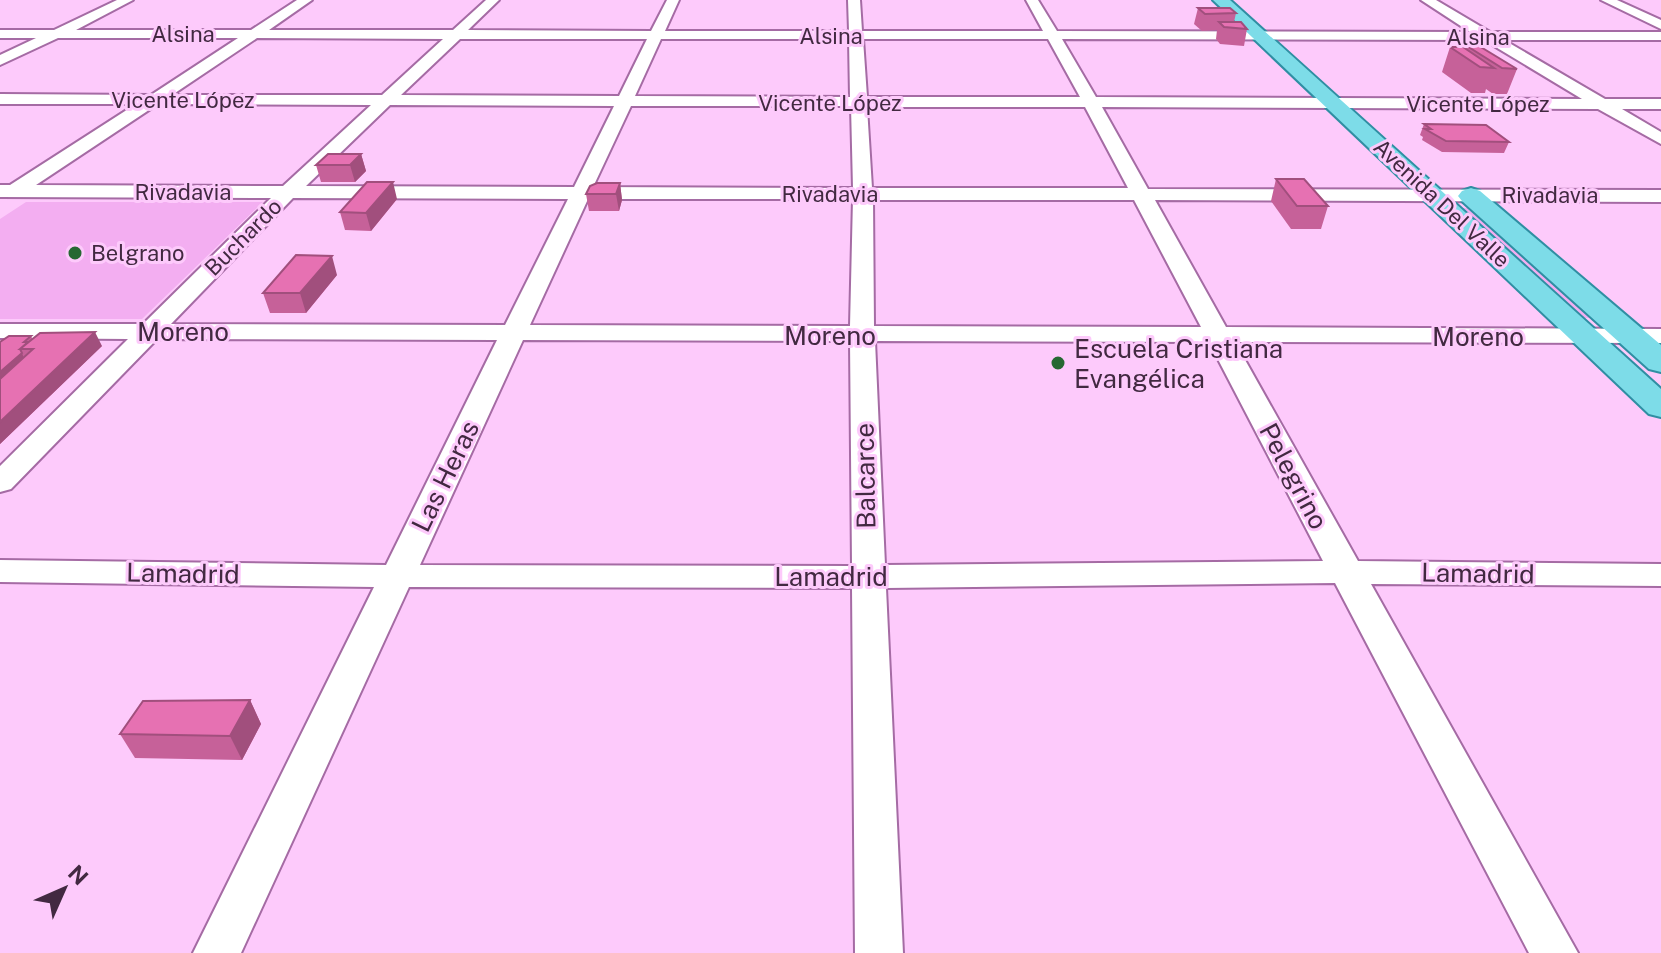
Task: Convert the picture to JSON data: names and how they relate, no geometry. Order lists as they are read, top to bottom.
{
  "streets": {
    "main road": ["Avenida Del Valle"],
    "street": [
      "Alsina",
      "Vicente López",
      "Rivadavia",
      "Buchardo",
      "Moreno",
      "Las Heras",
      "Balcarce",
      "Pelegrino",
      "Lamadrid"
    ]
  },
  "crossings": [
    ["Alsina", "Avenida Del Valle"],
    ["Alsina", "Buchardo"],
    ["Alsina", "Las Heras"],
    ["Alsina", "Balcarce"],
    ["Alsina", "Pelegrino"],
    ["Vicente López", "Avenida Del Valle"],
    ["Vicente López", "Buchardo"],
    ["Vicente López", "Las Heras"],
    ["Vicente López", "Balcarce"],
    ["Vicente López", "Pelegrino"],
    ["Rivadavia", "Avenida Del Valle"],
    ["Rivadavia", "Buchardo"],
    ["Rivadavia", "Las Heras"],
    ["Rivadavia", "Balcarce"],
    ["Rivadavia", "Pelegrino"],
    ["Avenida Del Valle", "Moreno"],
    ["Buchardo", "Moreno"],
    ["Moreno", "Las Heras"],
    ["Moreno", "Balcarce"],
    ["Moreno", "Pelegrino"],
    ["Las Heras", "Lamadrid"],
    ["Balcarce", "Lamadrid"],
    ["Pelegrino", "Lamadrid"]
  ],
  "places": ["Belgrano", "Escuela Cristiana Evangélica"],
  "north": "top right"
}
